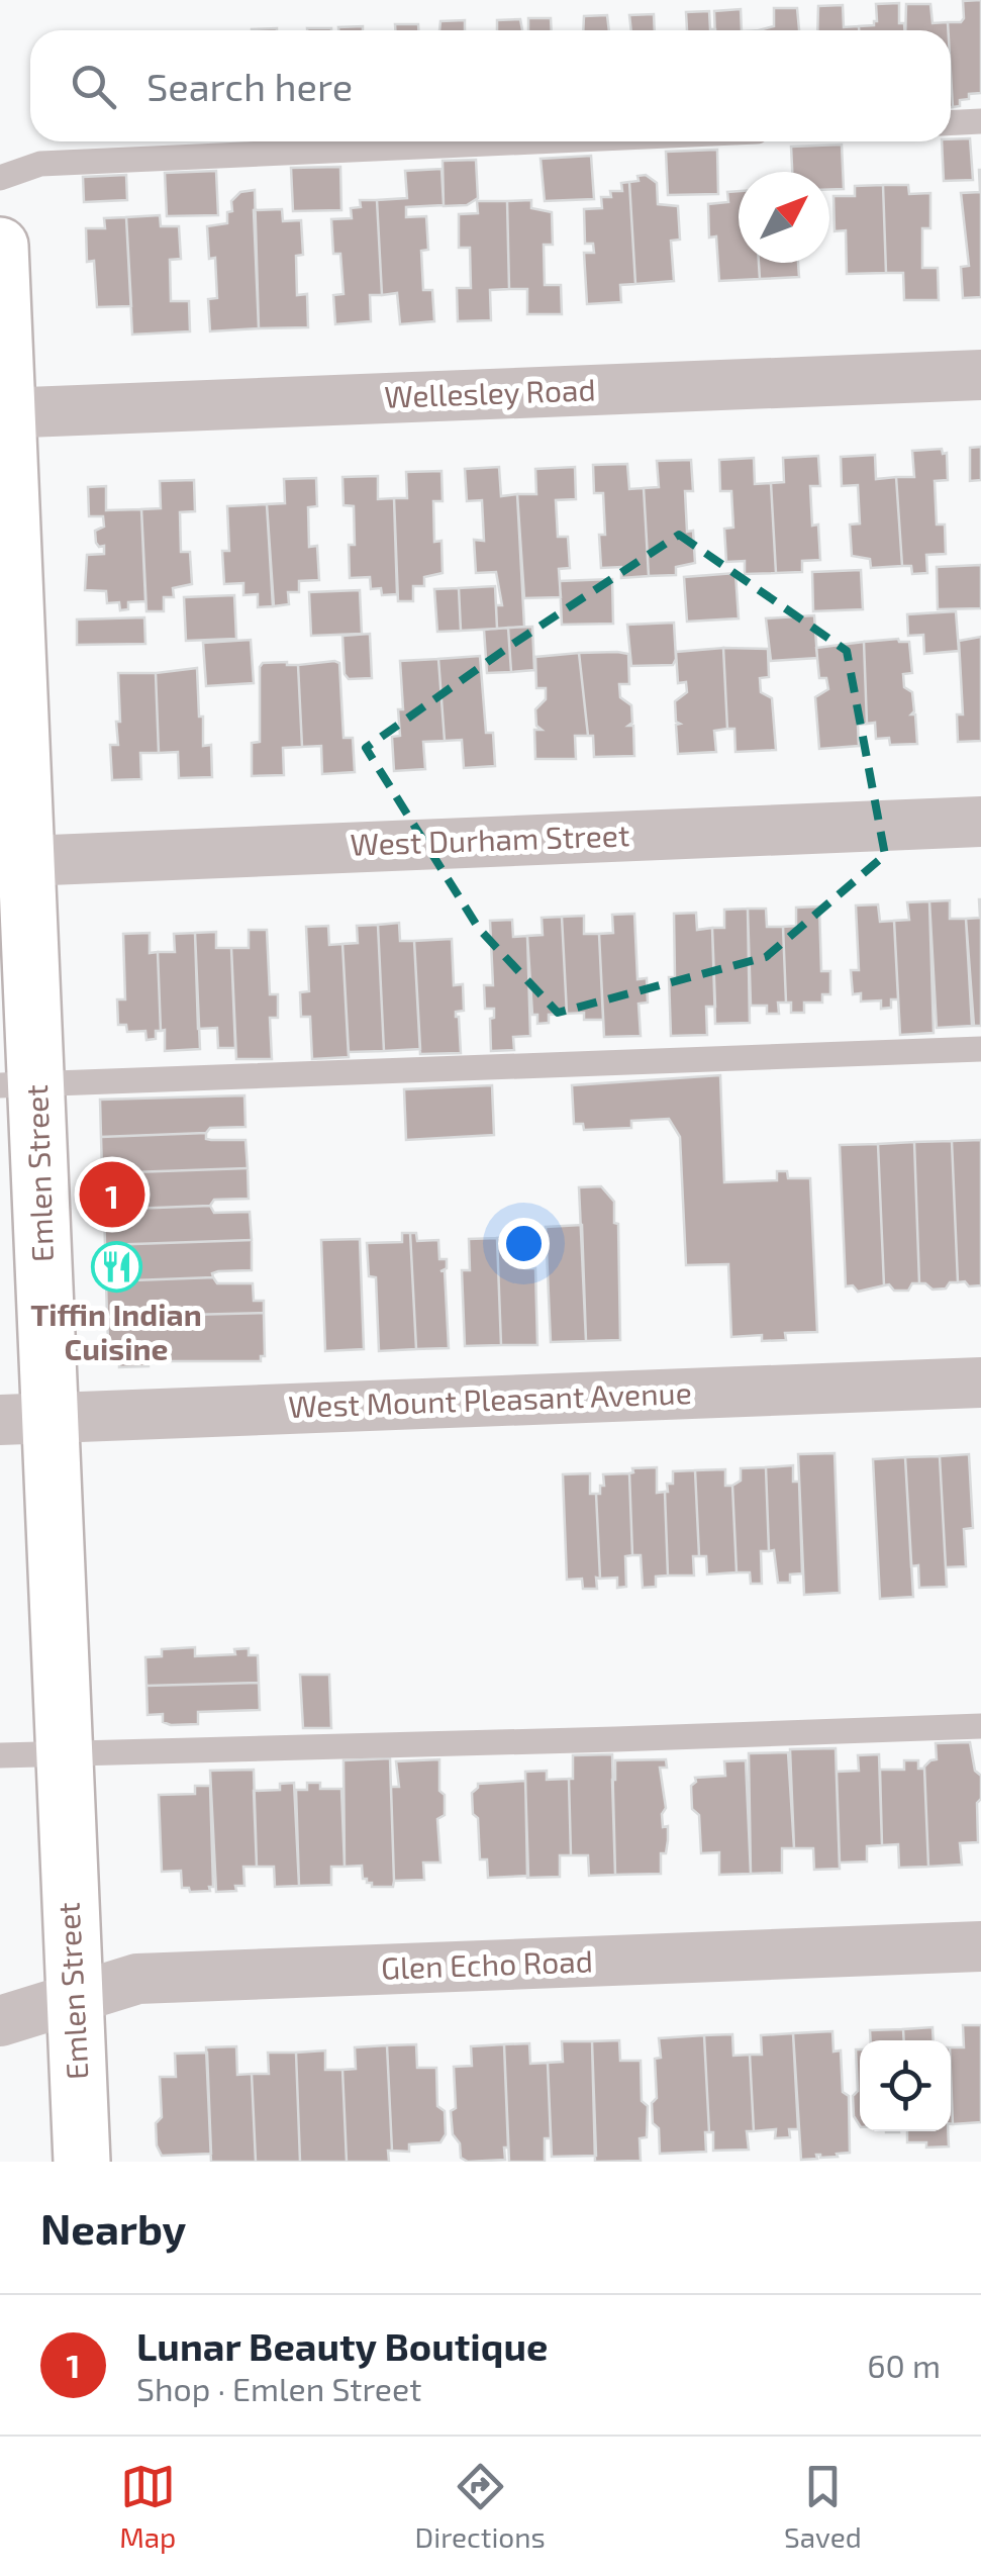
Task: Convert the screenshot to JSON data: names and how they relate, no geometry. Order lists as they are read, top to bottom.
{
  "streets": {
    "main road": ["Emlen Street"],
    "street": [
      "Wellesley Road",
      "West Durham Street",
      "West Mount Pleasant Avenue",
      "Glen Echo Road"
    ]
  },
  "crossings": [
    ["Wellesley Road", "Emlen Street"],
    ["West Durham Street", "Emlen Street"],
    ["Emlen Street", "West Mount Pleasant Avenue"],
    ["Emlen Street", "Glen Echo Road"]
  ],
  "places": {
    "restaurant": ["Tiffin Indian Cuisine"]
  },
  "north": "top right",
  "page": {
    "search": "Search here",
    "pins": "1",
    "heading": "Nearby",
    "list": [
      {
        "mark": "1",
        "name": "Lunar Beauty Boutique",
        "note": "Shop · Emlen Street",
        "value": "60 m"
      }
    ],
    "nav": ["Map", "Directions", "Saved"]
  }
}
